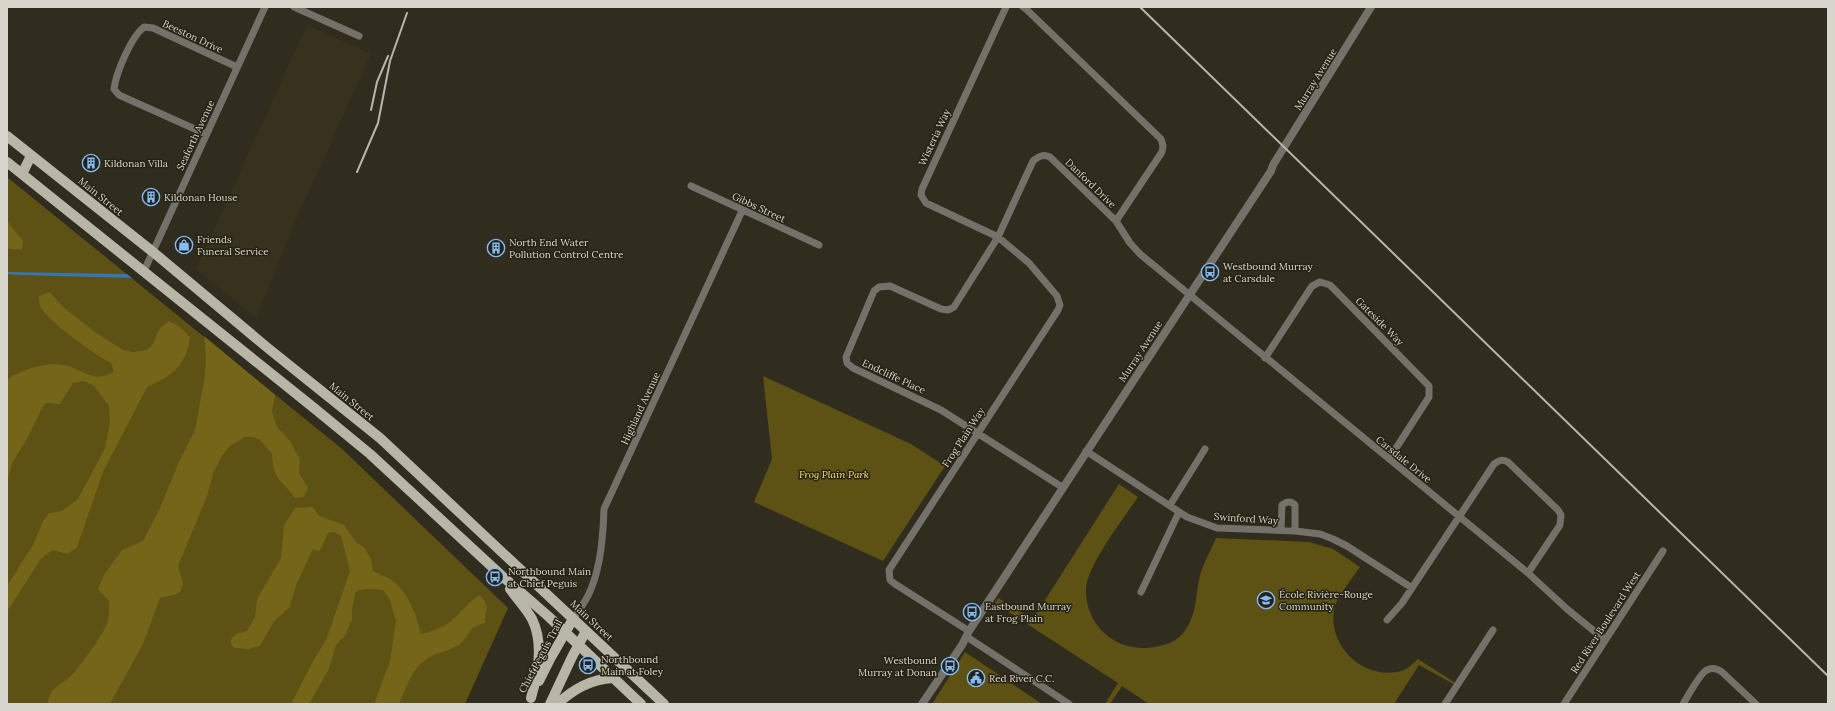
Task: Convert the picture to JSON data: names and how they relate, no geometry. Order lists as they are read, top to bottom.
{
  "streets": {
    "main road": ["Main Street", "Chief Peguis Trail"],
    "street": [
      "Beeston Drive",
      "Murray Avenue",
      "Seaforth Avenue",
      "Wisteria Way",
      "Danford Drive",
      "Gibbs Street",
      "Gateside Way",
      "Endcliffe Place",
      "Highland Avenue",
      "Frog Plain Way",
      "Carsdale Drive",
      "Swinford Way",
      "Red River Boulevard West"
    ]
  },
  "crossings": [
    ["Beeston Drive", "Seaforth Avenue"],
    ["Murray Avenue", "Danford Drive"],
    ["Murray Avenue", "Endcliffe Place"],
    ["Murray Avenue", "Frog Plain Way"],
    ["Murray Avenue", "Carsdale Drive"],
    ["Murray Avenue", "Swinford Way"],
    ["Seaforth Avenue", "Main Street"],
    ["Wisteria Way", "Danford Drive"],
    ["Wisteria Way", "Endcliffe Place"],
    ["Wisteria Way", "Frog Plain Way"],
    ["Danford Drive", "Endcliffe Place"],
    ["Danford Drive", "Frog Plain Way"],
    ["Danford Drive", "Carsdale Drive"],
    ["Main Street", "Highland Avenue"],
    ["Main Street", "Chief Peguis Trail"],
    ["Gibbs Street", "Highland Avenue"],
    ["Gateside Way", "Carsdale Drive"],
    ["Endcliffe Place", "Frog Plain Way"],
    ["Highland Avenue", "Chief Peguis Trail"],
    ["Carsdale Drive", "Red River Boulevard West"]
  ],
  "parks": ["Frog Plain Park"],
  "places": {
    "building": ["Kildonan Villa", "Kildonan House", "North End Water Pollution Control Centre"],
    "shop": ["Friends Funeral Service"],
    "bus stop": [
      "Westbound Murray at Carsdale",
      "Northbound Main at Chief Peguis",
      "Eastbound Murray at Frog Plain",
      "Northbound Main at Foley",
      "Westbound Murray at Donan"
    ],
    "school or university": ["École Rivière-Rouge Community"],
    "public building": ["Red River C.C."]
  }
}
